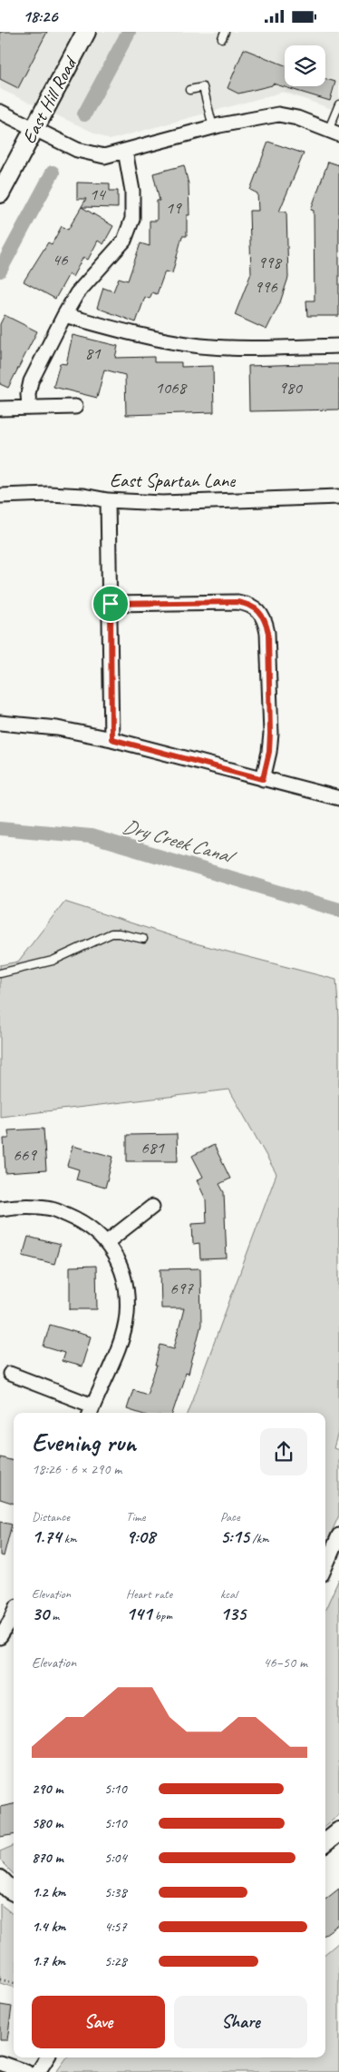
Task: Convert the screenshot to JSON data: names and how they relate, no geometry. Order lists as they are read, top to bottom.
{
  "streets": {
    "street": ["East Hill Road", "East Spartan Lane"]
  },
  "water": ["Dry Creek Canal"],
  "house_numbers": [
    "14",
    "19",
    "46",
    "998",
    "996",
    "81",
    "1068",
    "980",
    "681",
    "669",
    "697"
  ],
  "page": {
    "status": "18:26",
    "heading": ["Evening run", "18:26 · 6 × 290 m"],
    "stats": [
      ["Distance", "1.74 km"],
      ["Time", "9:08"],
      ["Pace", "5:15 /km"],
      ["Elevation", "30 m"],
      ["Heart rate", "141 bpm"],
      ["kcal", "135"]
    ],
    "chart": ["Elevation", "46–50 m"],
    "list": [
      {
        "name": "290 m",
        "note": "5:10"
      },
      {
        "name": "580 m",
        "note": "5:10"
      },
      {
        "name": "870 m",
        "note": "5:04"
      },
      {
        "name": "1.2 km",
        "note": "5:38"
      },
      {
        "name": "1.4 km",
        "note": "4:57"
      },
      {
        "name": "1.7 km",
        "note": "5:28"
      }
    ],
    "buttons": ["Save", "Share"]
  }
}
